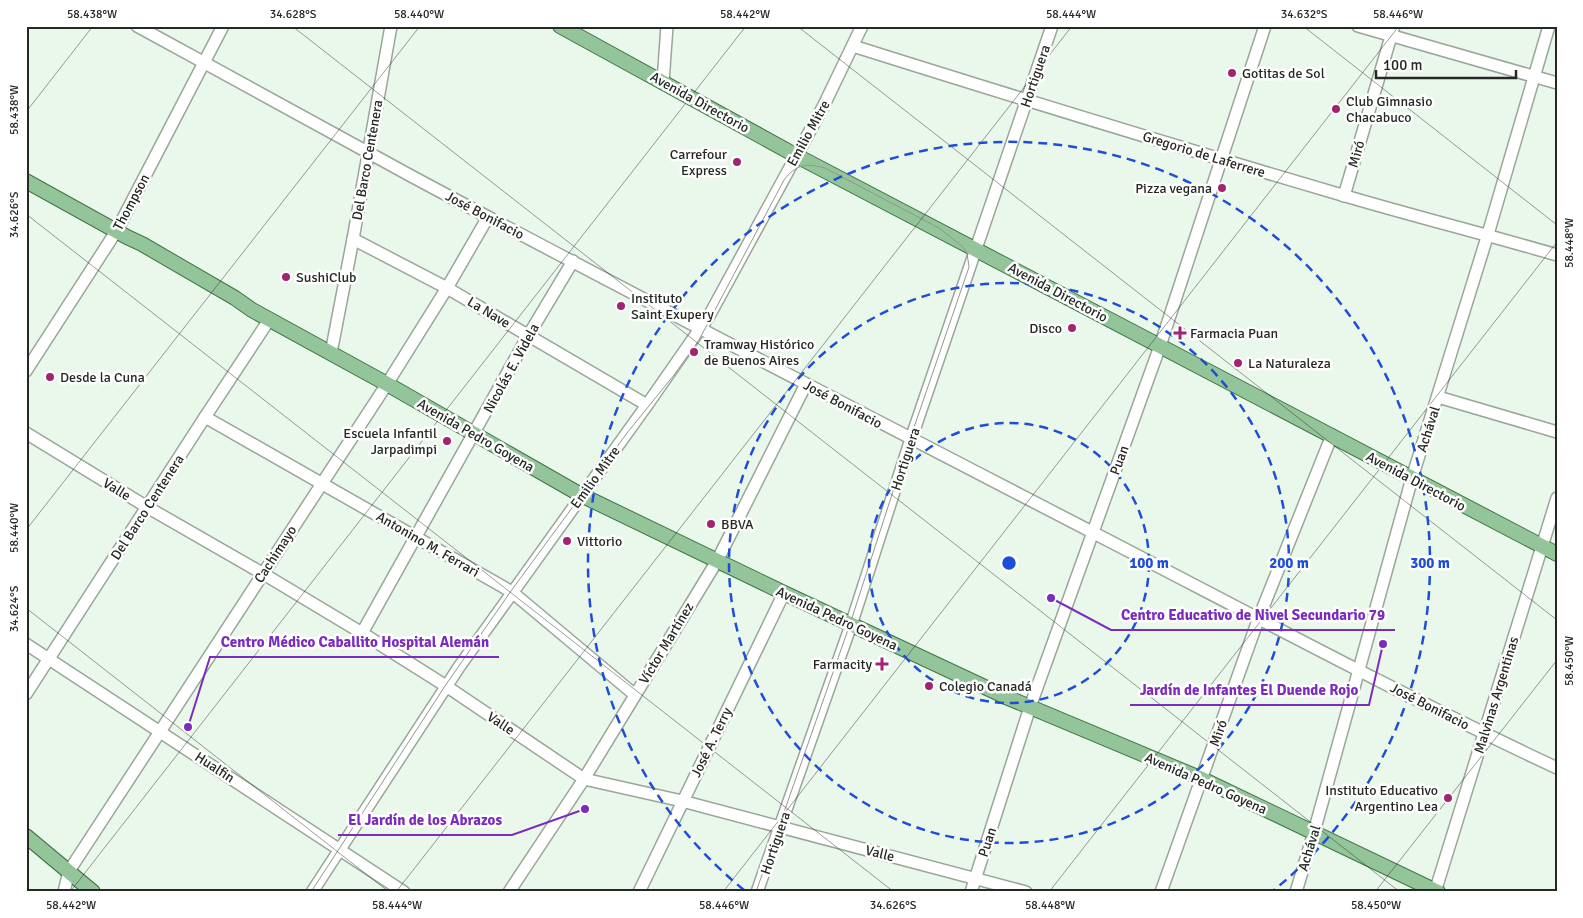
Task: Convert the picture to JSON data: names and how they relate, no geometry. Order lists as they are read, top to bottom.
{
  "streets": {
    "main road": ["Avenida Directorio", "Avenida Pedro Goyena"],
    "street": [
      "Hortiguera",
      "Emilio Mitre",
      "Gregorio de Laferrere",
      "Miró",
      "Del Barco Centenera",
      "Thompson",
      "José Bonifacio",
      "La Nave",
      "Nicolás E. Videla",
      "Achával",
      "Puan",
      "Valle",
      "Antonino M. Ferrari",
      "Cachimayo",
      "Víctor Martínez",
      "Malvinas Argentinas",
      "José A. Terry",
      "Hualfin"
    ]
  },
  "crossings": [
    ["Hortiguera", "Avenida Directorio"],
    ["Hortiguera", "Gregorio de Laferrere"],
    ["Hortiguera", "José Bonifacio"],
    ["Hortiguera", "Avenida Pedro Goyena"],
    ["Hortiguera", "Valle"],
    ["Avenida Directorio", "Emilio Mitre"],
    ["Avenida Directorio", "Miró"],
    ["Avenida Directorio", "Achával"],
    ["Avenida Directorio", "Puan"],
    ["Avenida Directorio", "Malvinas Argentinas"],
    ["Emilio Mitre", "Gregorio de Laferrere"],
    ["Emilio Mitre", "José Bonifacio"],
    ["Emilio Mitre", "La Nave"],
    ["Emilio Mitre", "Avenida Pedro Goyena"],
    ["Emilio Mitre", "Valle"],
    ["Emilio Mitre", "Antonino M. Ferrari"],
    ["Emilio Mitre", "Hualfin"],
    ["Gregorio de Laferrere", "Miró"],
    ["Gregorio de Laferrere", "Achával"],
    ["Gregorio de Laferrere", "Puan"],
    ["Miró", "José Bonifacio"],
    ["Miró", "Avenida Pedro Goyena"],
    ["Del Barco Centenera", "José Bonifacio"],
    ["Del Barco Centenera", "La Nave"],
    ["Del Barco Centenera", "Avenida Pedro Goyena"],
    ["Del Barco Centenera", "Valle"],
    ["Del Barco Centenera", "Antonino M. Ferrari"],
    ["Del Barco Centenera", "Hualfin"],
    ["Thompson", "José Bonifacio"],
    ["Thompson", "Avenida Pedro Goyena"],
    ["José Bonifacio", "Nicolás E. Videla"],
    ["José Bonifacio", "Achával"],
    ["José Bonifacio", "Puan"],
    ["José Bonifacio", "Cachimayo"],
    ["José Bonifacio", "Víctor Martínez"],
    ["José Bonifacio", "Malvinas Argentinas"],
    ["La Nave", "Nicolás E. Videla"],
    ["La Nave", "Cachimayo"],
    ["Nicolás E. Videla", "Avenida Pedro Goyena"],
    ["Nicolás E. Videla", "Valle"],
    ["Nicolás E. Videla", "Antonino M. Ferrari"],
    ["Achával", "Avenida Pedro Goyena"],
    ["Avenida Pedro Goyena", "Puan"],
    ["Avenida Pedro Goyena", "Cachimayo"],
    ["Avenida Pedro Goyena", "Víctor Martínez"],
    ["Avenida Pedro Goyena", "Malvinas Argentinas"],
    ["Avenida Pedro Goyena", "José A. Terry"],
    ["Puan", "Valle"],
    ["Valle", "Cachimayo"],
    ["Valle", "Víctor Martínez"],
    ["Valle", "José A. Terry"],
    ["Antonino M. Ferrari", "Cachimayo"],
    ["Antonino M. Ferrari", "Víctor Martínez"],
    ["Cachimayo", "Hualfin"]
  ],
  "places": {
    "other": [
      "Gotitas de Sol",
      "Club Gimnasio Chacabuco",
      "Carrefour Express",
      "Pizza vegana",
      "SushiClub",
      "Instituto Saint Exupery",
      "Disco",
      "Tramway Histórico de Buenos Aires",
      "La Naturaleza",
      "Desde la Cuna",
      "Escuela Infantil Jarpadimpi",
      "BBVA",
      "Vittorio",
      "Centro Educativo de Nivel Secundario 79",
      "Jardín de Infantes El Duende Rojo",
      "Colegio Canadá",
      "Centro Médico Caballito Hospital Alemán",
      "Instituto Educativo Argentino Lea",
      "El Jardín de los Abrazos"
    ],
    "health": ["Farmacia Puan", "Farmacity"]
  },
  "scale_bar": "100 m",
  "coordinates": [
    "58.438°W",
    "34.628°S",
    "58.440°W",
    "58.442°W",
    "58.444°W",
    "34.632°S",
    "58.446°W",
    "34.626°S",
    "58.448°W",
    "34.624°S",
    "58.450°W"
  ],
  "rings": ["100 m", "200 m", "300 m"]
}
